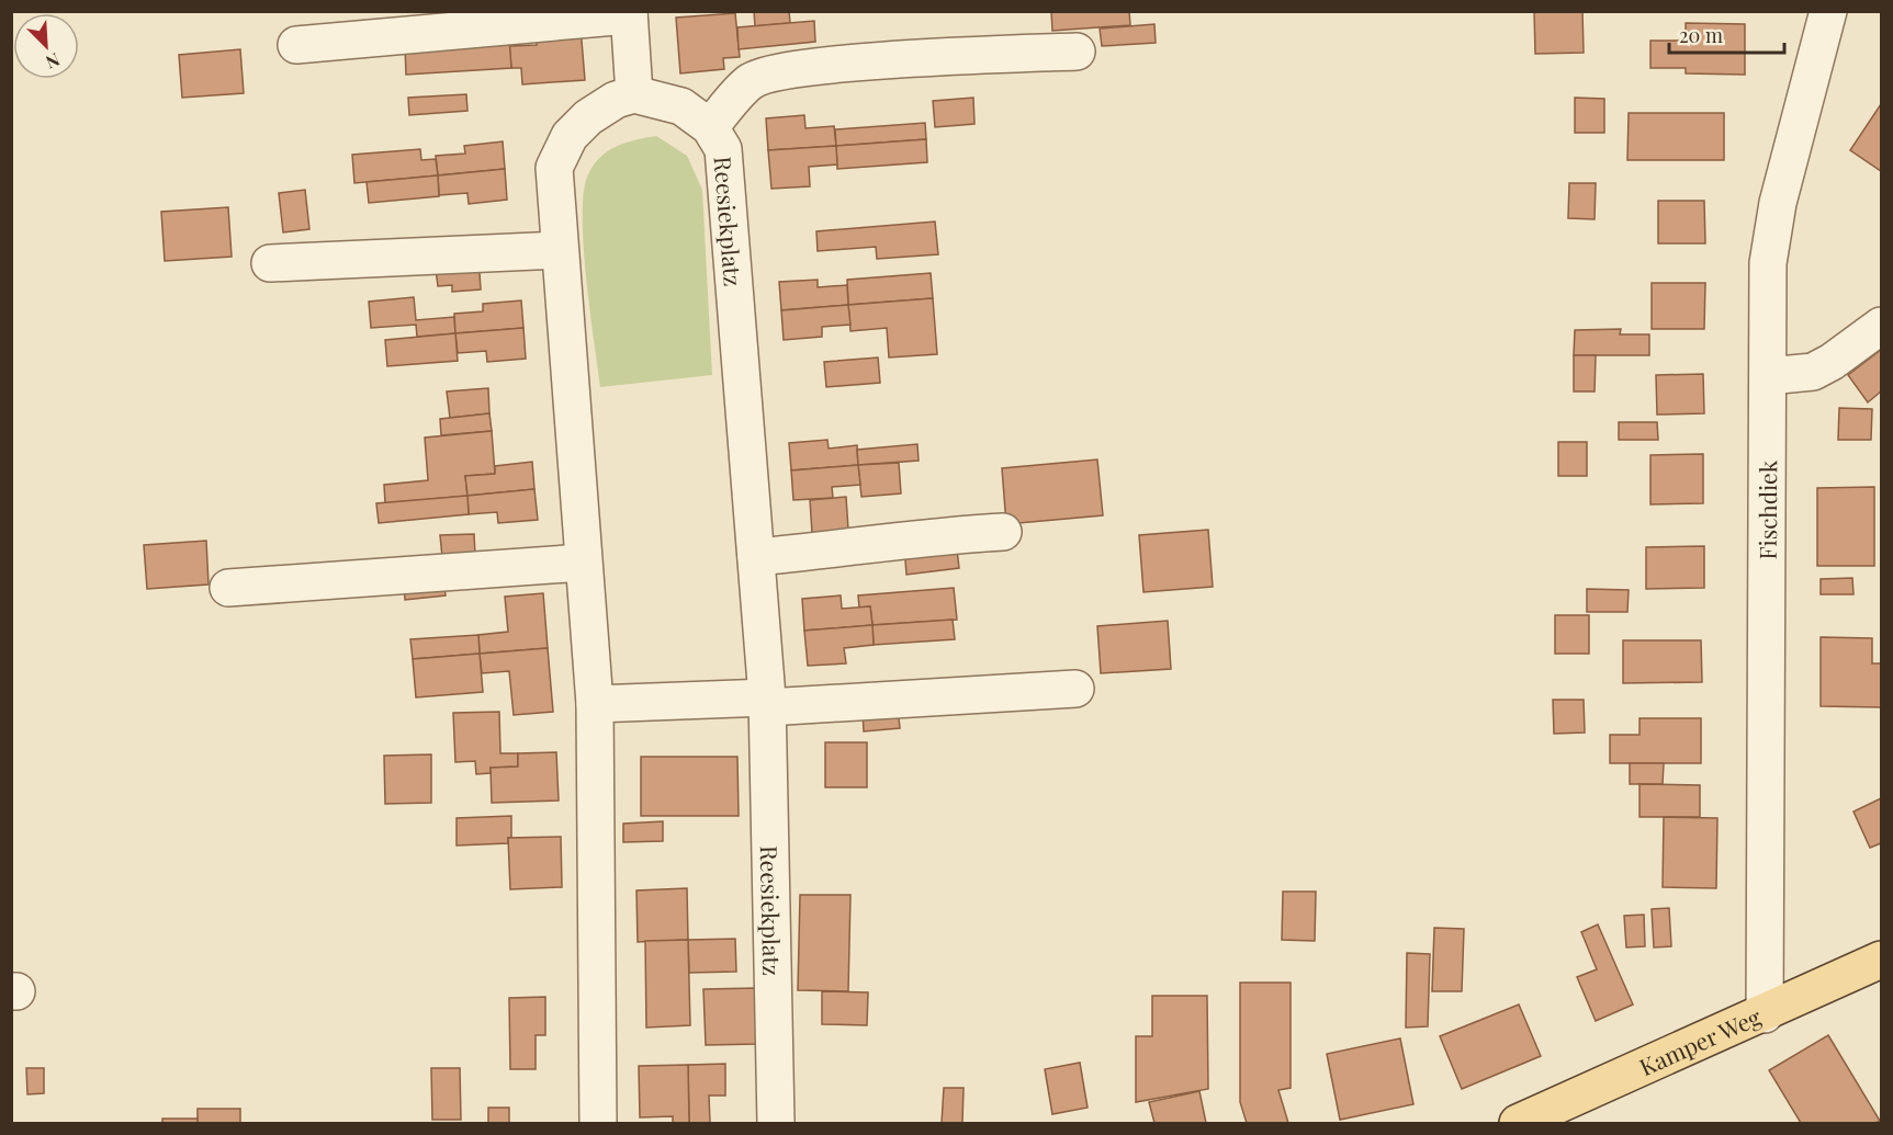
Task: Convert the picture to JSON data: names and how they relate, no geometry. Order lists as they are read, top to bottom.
{
  "streets": {
    "main road": ["Kamper Weg"],
    "street": ["Reesiekplatz", "Fischdiek"]
  },
  "crossings": [
    ["Fischdiek", "Kamper Weg"]
  ],
  "scale_bar": "20 m",
  "north": "bottom right"
}
